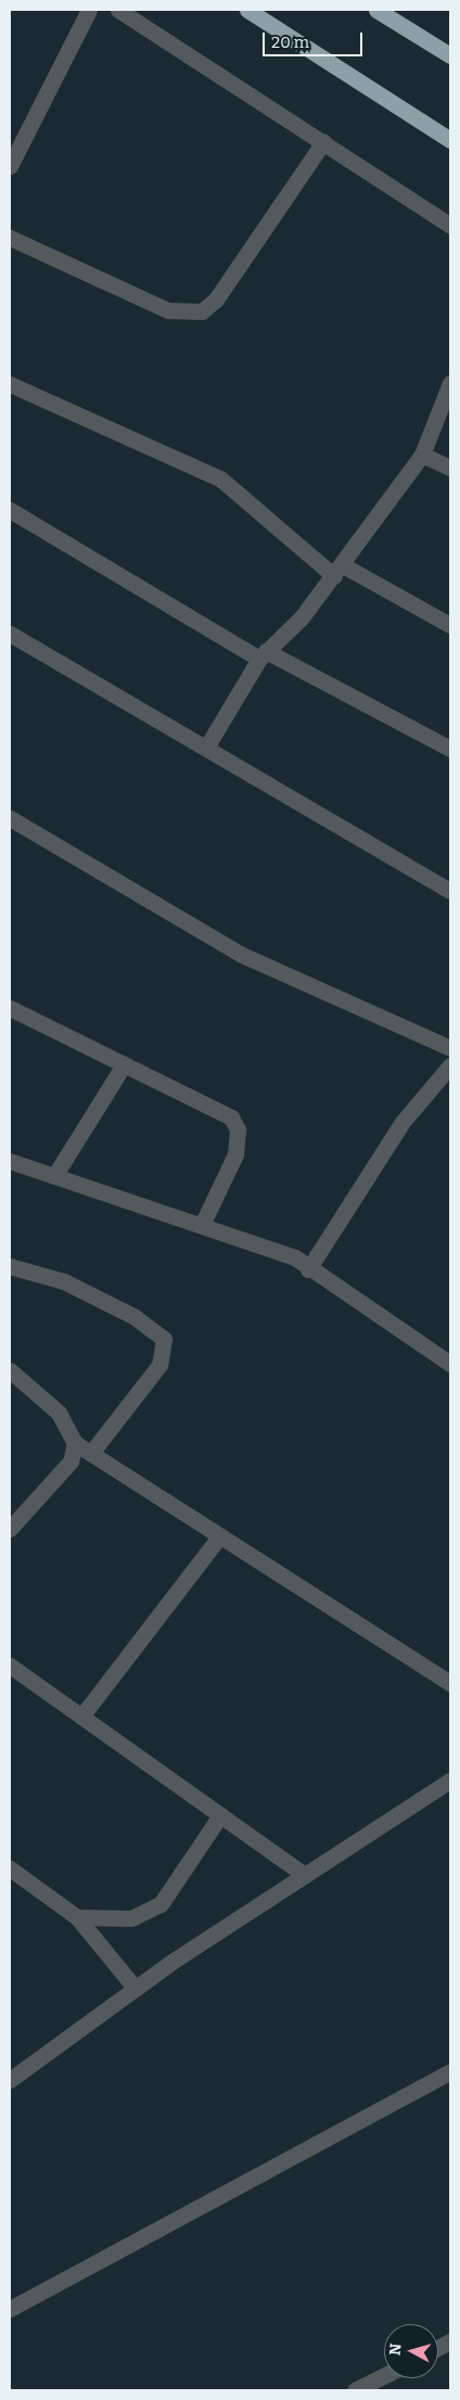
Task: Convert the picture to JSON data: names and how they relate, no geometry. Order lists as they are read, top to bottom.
{
  "scale_bar": "20 m",
  "north": "left"
}
